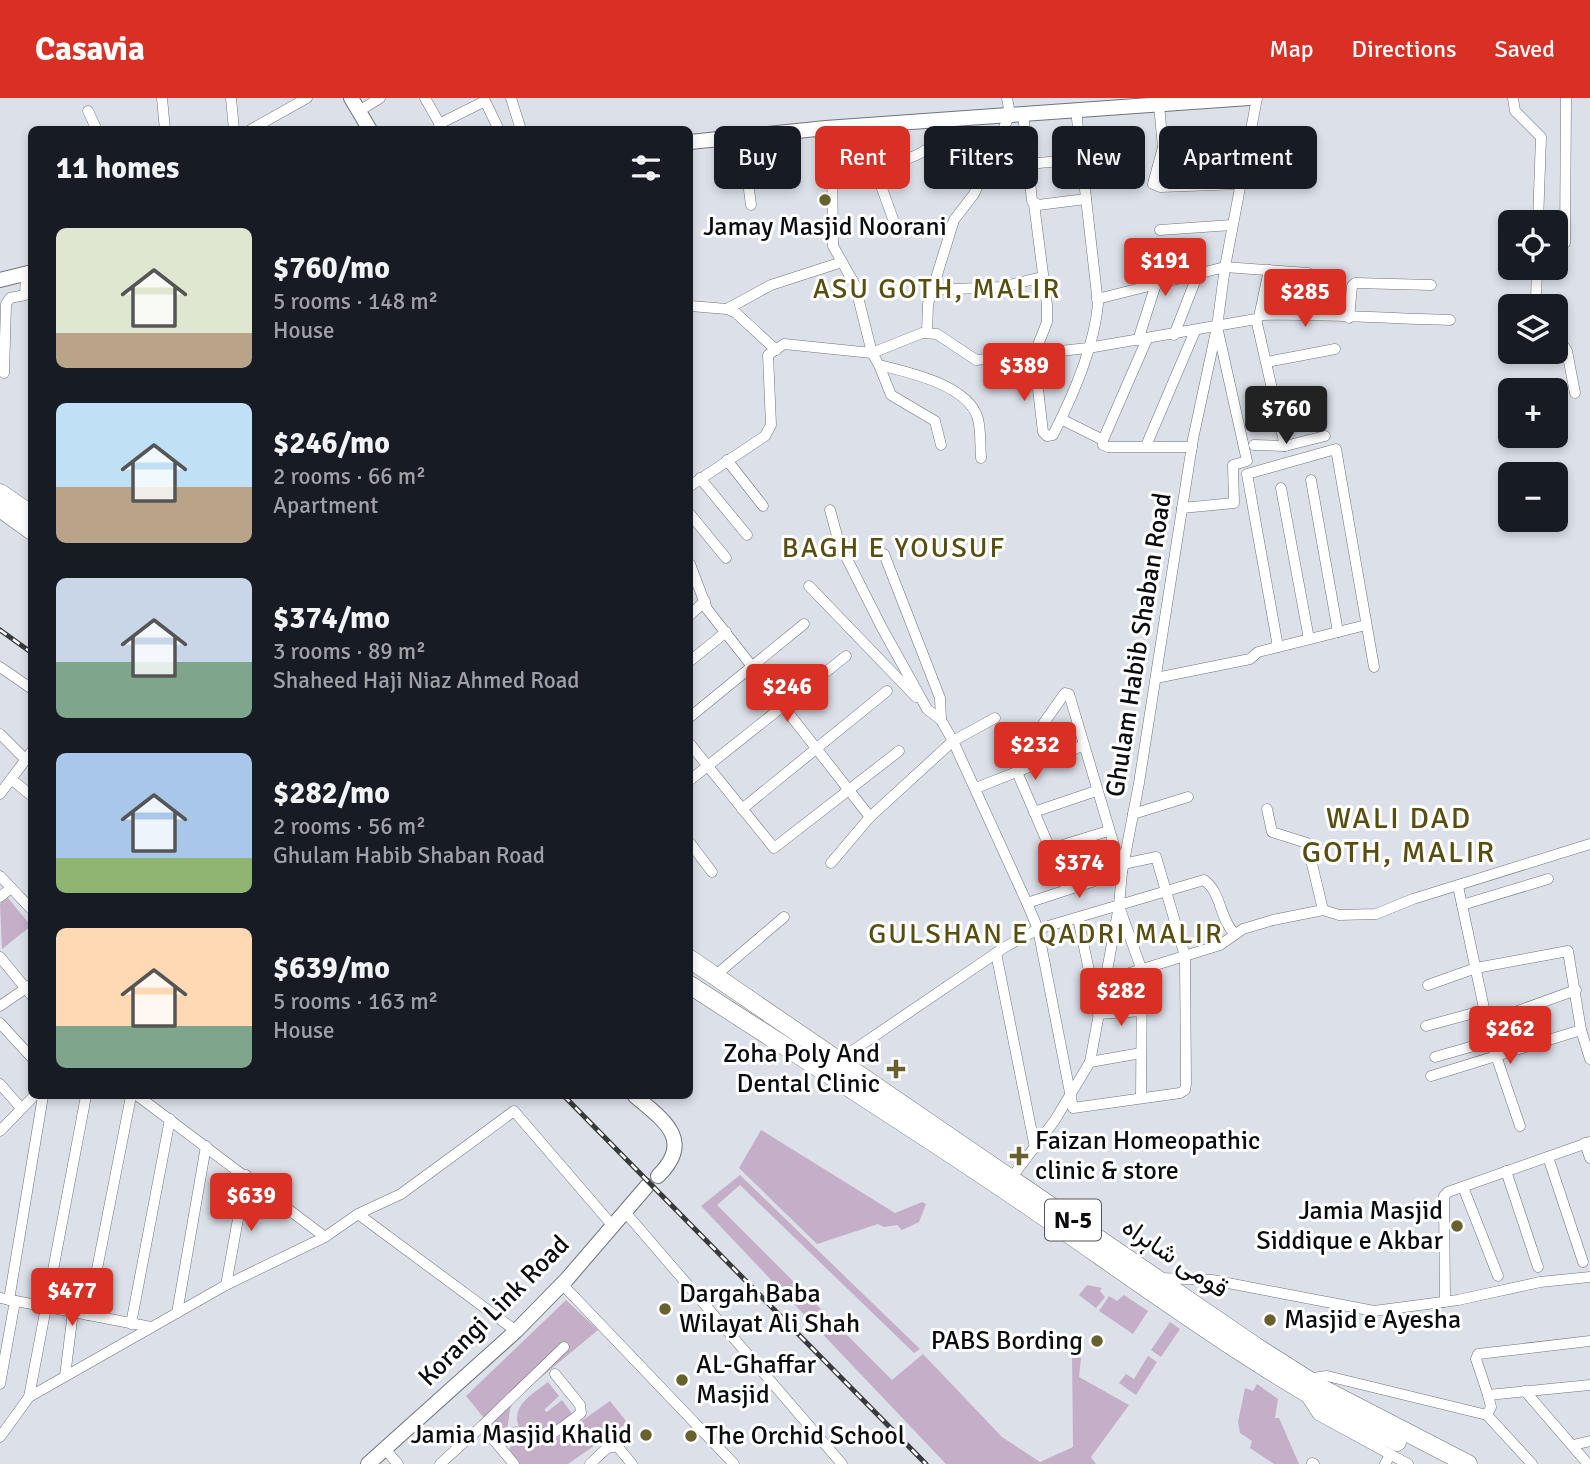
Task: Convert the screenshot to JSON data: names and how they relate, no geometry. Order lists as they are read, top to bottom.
{
  "streets": {
    "highway": ["N-5", "قومی شاہراہ"],
    "main road": ["Korangi Link Road"],
    "street": ["Ghulam Habib Shaban Road"]
  },
  "crossings": [
    ["Ghulam Habib Shaban Road", "قومی شاہراہ"]
  ],
  "districts": [
    "ASU GOTH, MALIR",
    "BAGH E YOUSUF",
    "WALI DAD GOTH, MALIR",
    "GULSHAN E QADRI MALIR"
  ],
  "places": {
    "other": [
      "Jamay Masjid Noorani",
      "Jamia Masjid Siddique e Akbar",
      "Dargah Baba Wilayat Ali Shah",
      "Masjid e Ayesha",
      "PABS Bording",
      "AL-Ghaffar Masjid",
      "Jamia Masjid Khalid",
      "The Orchid School"
    ],
    "health": ["Zoha Poly And Dental Clinic", "Faizan Homeopathic clinic & store"]
  },
  "page": {
    "header": "Casavia",
    "nav": ["Map", "Directions", "Saved"],
    "chip": [
      "Buy",
      "Rent",
      "Filters",
      "New",
      "Apartment"
    ],
    "heading": "11 homes",
    "map_buttons": ["+", "−"],
    "list": [
      {
        "name": "$760/mo",
        "note": "5 rooms · 148 m² · House"
      },
      {
        "name": "$246/mo",
        "note": "2 rooms · 66 m² · Apartment"
      },
      {
        "name": "$374/mo",
        "note": "3 rooms · 89 m² · Shaheed Haji Niaz Ahmed Road"
      },
      {
        "name": "$282/mo",
        "note": "2 rooms · 56 m² · Ghulam Habib Shaban Road"
      },
      {
        "name": "$639/mo",
        "note": "5 rooms · 163 m² · House"
      }
    ],
    "price": [
      "$191",
      "$285",
      "$389",
      "$760",
      "$246",
      "$232",
      "$374",
      "$282",
      "$262",
      "$639",
      "$477"
    ]
  }
}
